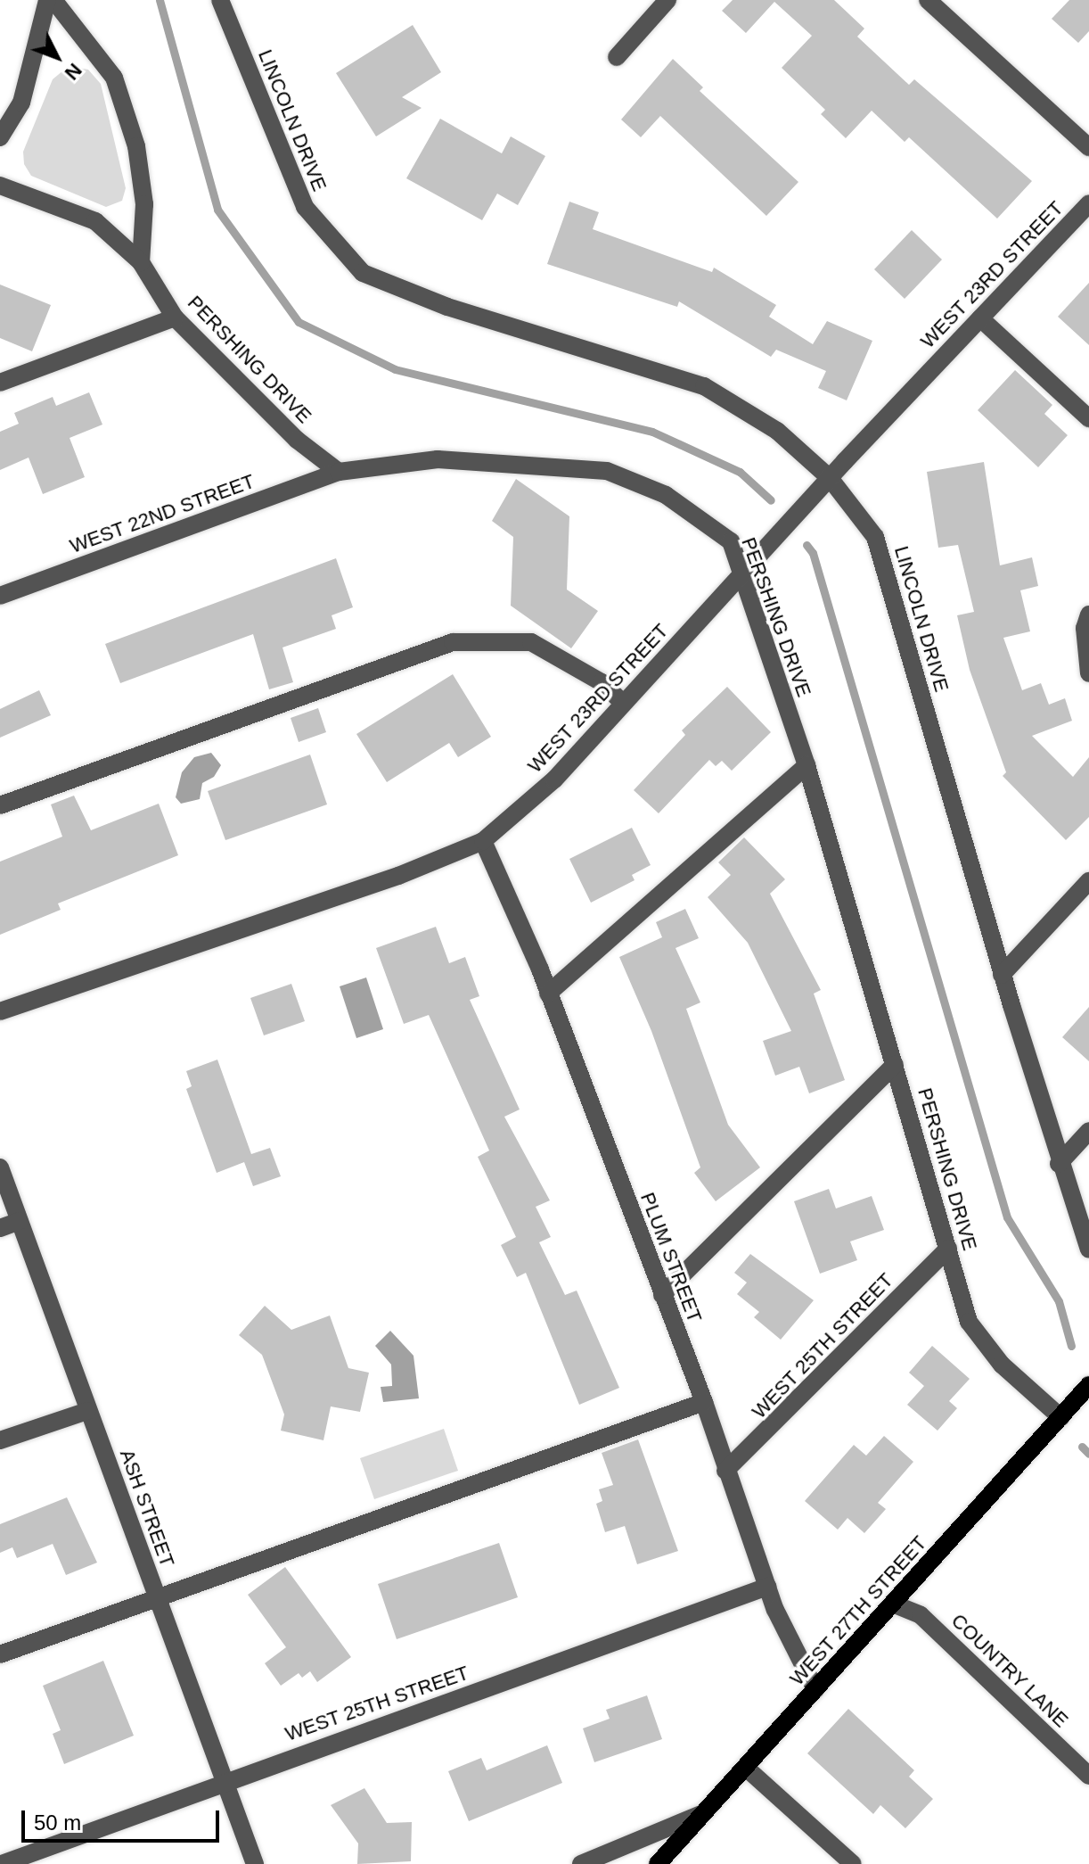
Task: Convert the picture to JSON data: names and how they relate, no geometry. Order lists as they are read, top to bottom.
{
  "streets": {
    "main road": ["WEST 27TH STREET"],
    "street": [
      "LINCOLN DRIVE",
      "WEST 23RD STREET",
      "PERSHING DRIVE",
      "WEST 22ND STREET",
      "PLUM STREET",
      "WEST 25TH STREET",
      "ASH STREET",
      "COUNTRY LANE"
    ]
  },
  "crossings": [
    ["LINCOLN DRIVE", "WEST 23RD STREET"],
    ["WEST 23RD STREET", "PERSHING DRIVE"],
    ["WEST 23RD STREET", "PLUM STREET"],
    ["PERSHING DRIVE", "WEST 22ND STREET"],
    ["PERSHING DRIVE", "WEST 25TH STREET"],
    ["PERSHING DRIVE", "WEST 27TH STREET"],
    ["PLUM STREET", "WEST 25TH STREET"],
    ["PLUM STREET", "WEST 27TH STREET"],
    ["WEST 25TH STREET", "ASH STREET"],
    ["WEST 27TH STREET", "COUNTRY LANE"]
  ],
  "scale_bar": "50 m",
  "north": "bottom right"
}
